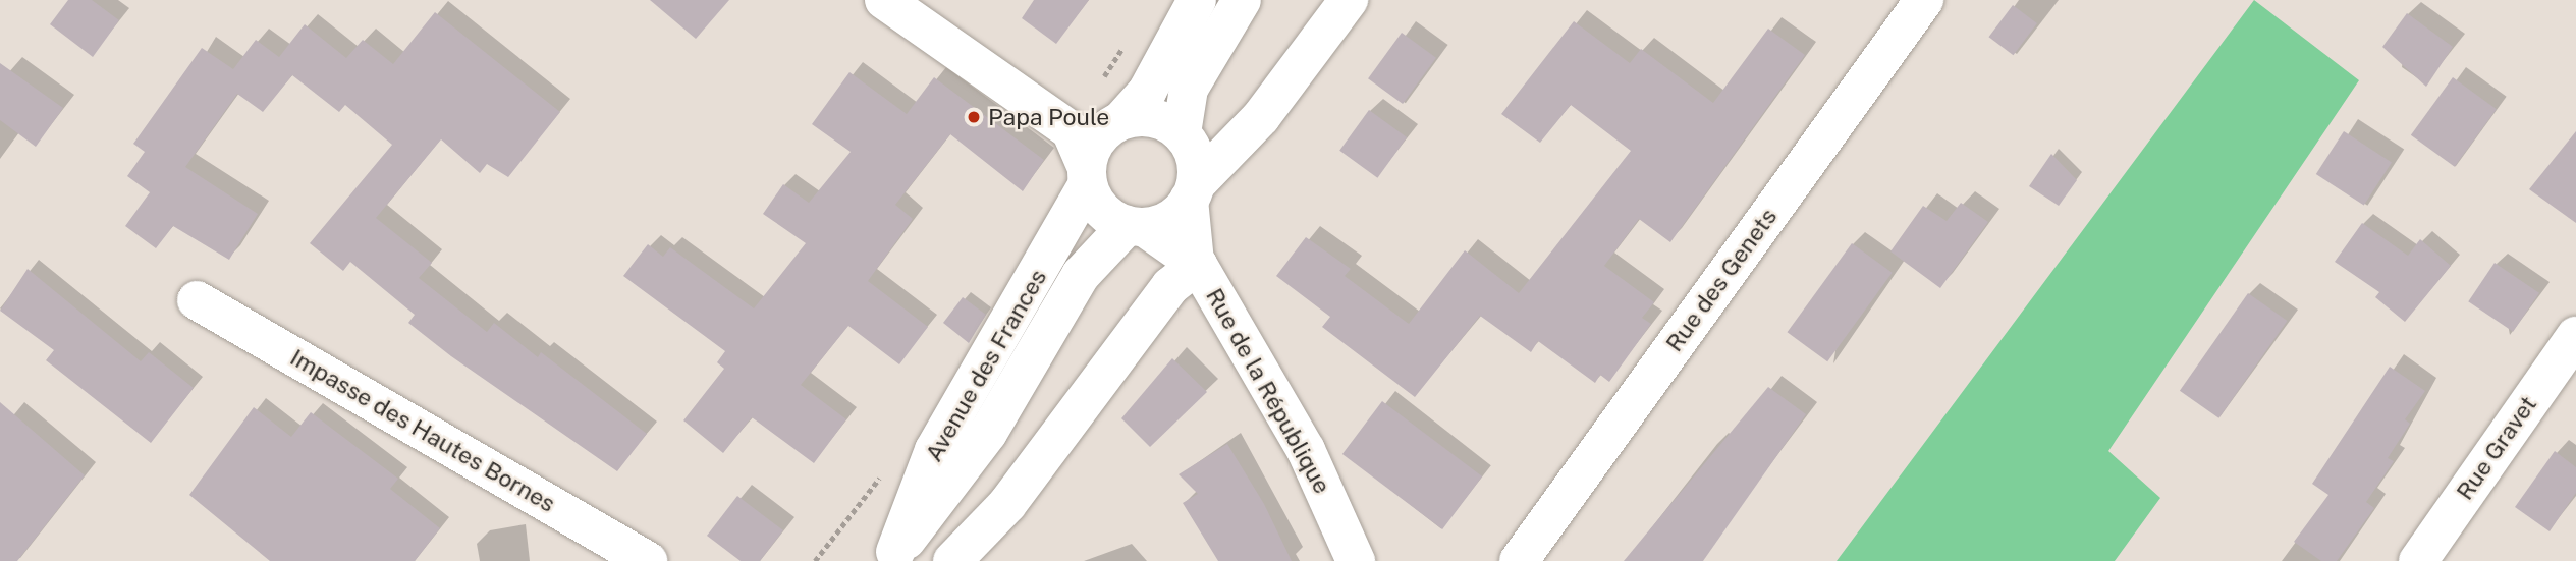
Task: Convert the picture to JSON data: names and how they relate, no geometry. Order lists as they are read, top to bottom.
{
  "streets": {
    "street": [
      "Rue des Genets",
      "Avenue des Frances",
      "Rue de la République",
      "Impasse des Hautes Bornes",
      "Rue Gravet"
    ]
  },
  "crossings": [
    ["Avenue des Frances", "Rue de la République"]
  ],
  "places": ["Papa Poule"]
}
